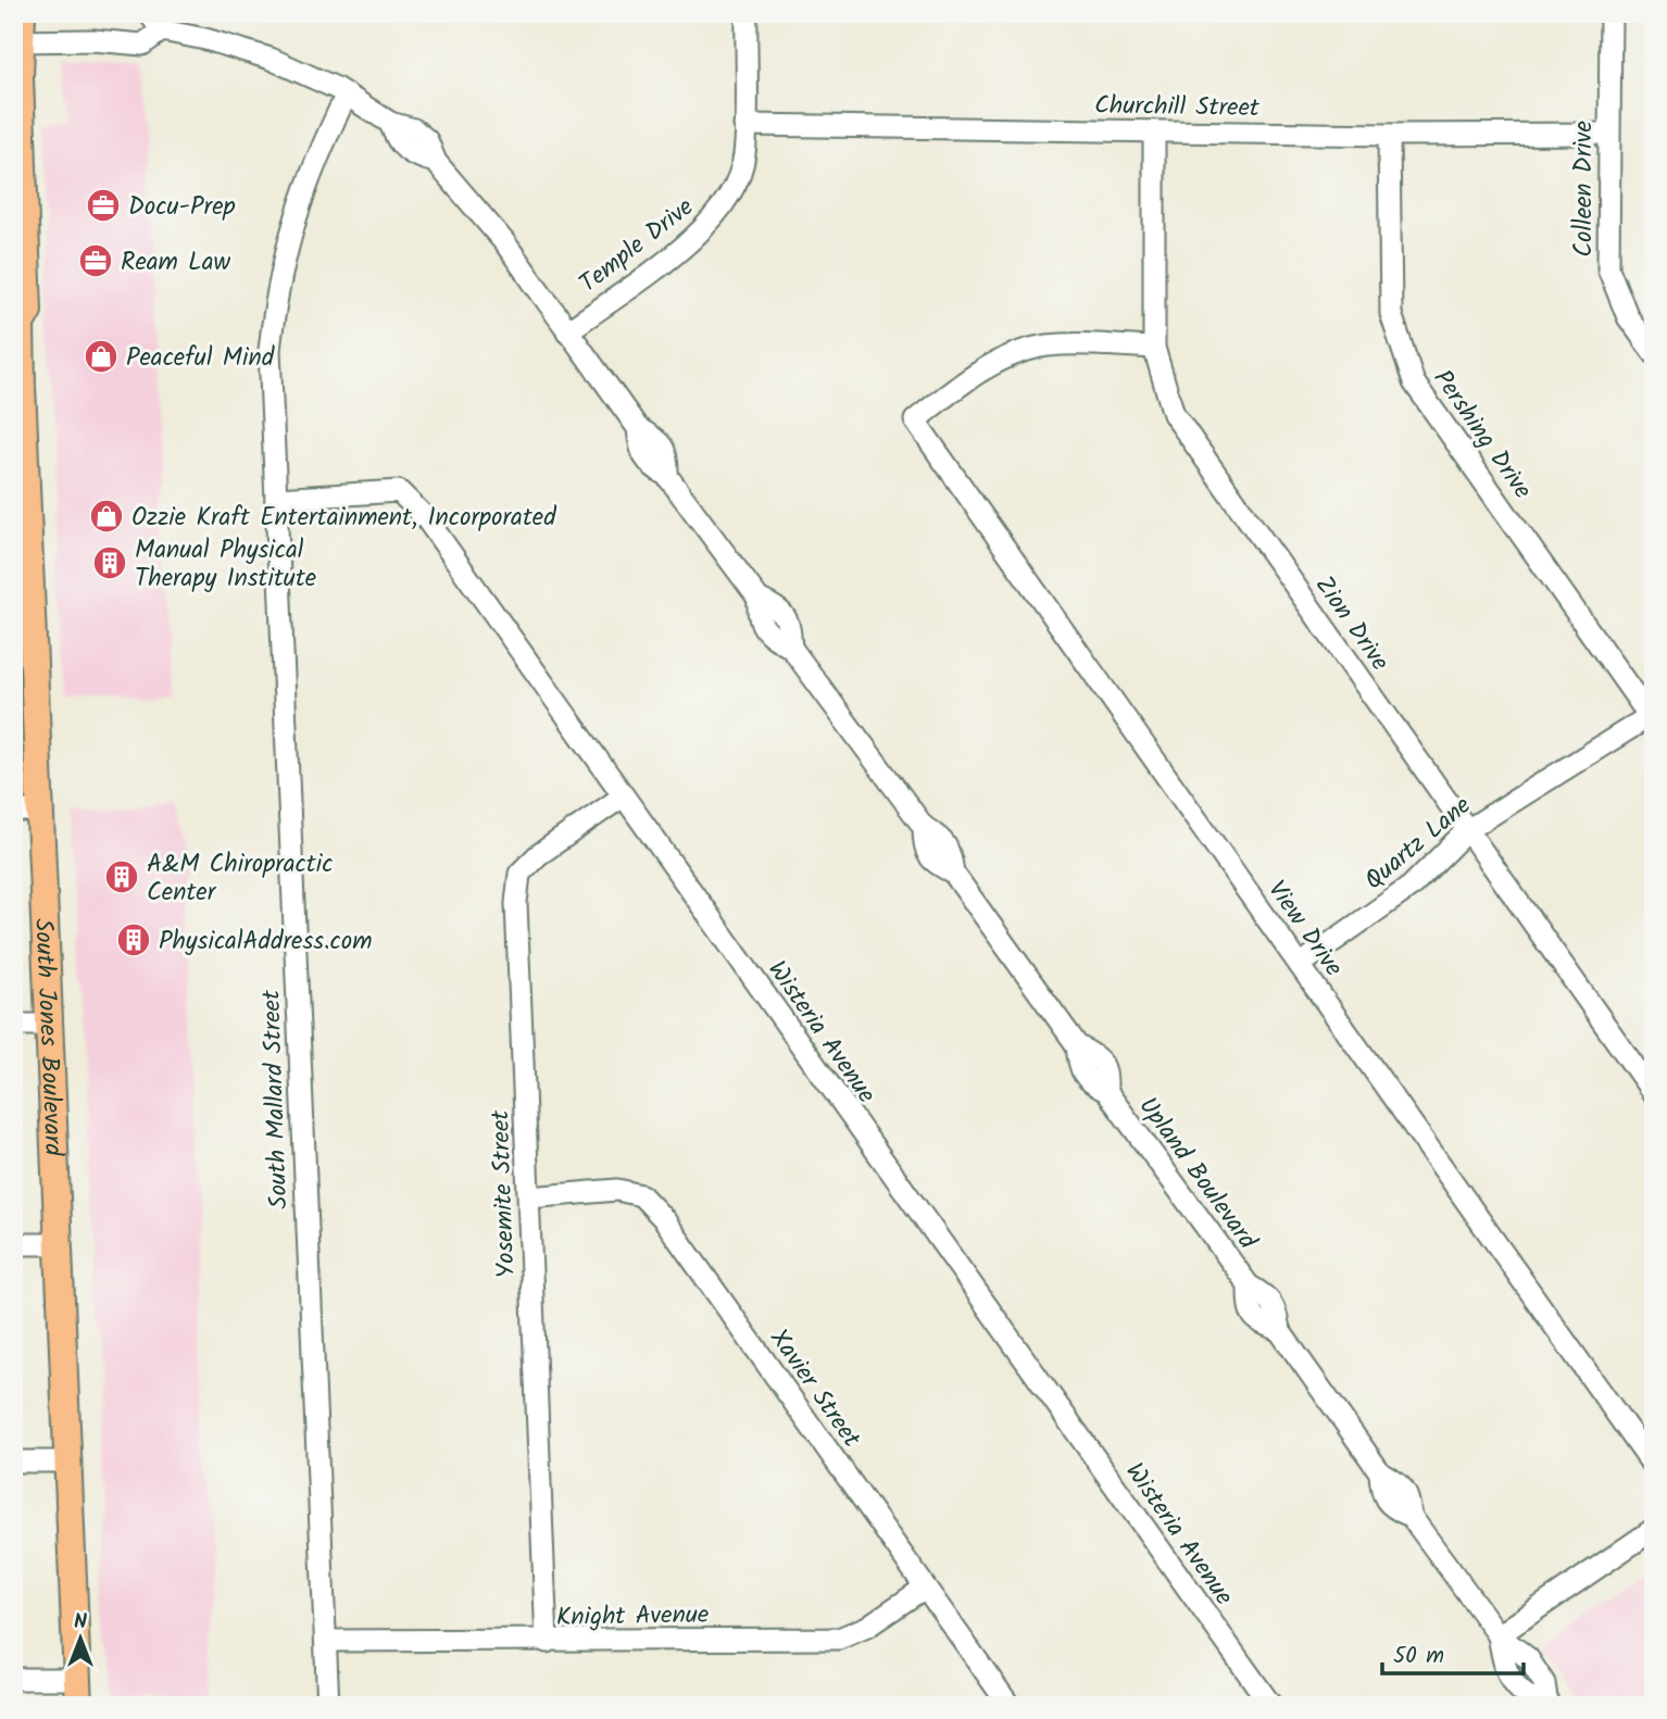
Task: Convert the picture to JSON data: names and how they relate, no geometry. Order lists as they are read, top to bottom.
{
  "streets": {
    "main road": ["South Jones Boulevard"],
    "street": [
      "Churchill Street",
      "Colleen Drive",
      "Temple Drive",
      "Pershing Drive",
      "Zion Drive",
      "Quartz Lane",
      "View Drive",
      "Wisteria Avenue",
      "South Mallard Street",
      "Upland Boulevard",
      "Yosemite Street",
      "Xavier Street",
      "Knight Avenue"
    ]
  },
  "crossings": [
    ["Churchill Street", "Colleen Drive"],
    ["Churchill Street", "Temple Drive"],
    ["Churchill Street", "Pershing Drive"],
    ["Churchill Street", "Zion Drive"],
    ["Temple Drive", "Upland Boulevard"],
    ["Pershing Drive", "Quartz Lane"],
    ["Zion Drive", "Quartz Lane"],
    ["Zion Drive", "View Drive"],
    ["Quartz Lane", "View Drive"],
    ["Wisteria Avenue", "South Mallard Street"],
    ["Wisteria Avenue", "Yosemite Street"],
    ["South Mallard Street", "Upland Boulevard"],
    ["South Mallard Street", "Knight Avenue"],
    ["Yosemite Street", "Xavier Street"],
    ["Yosemite Street", "Knight Avenue"],
    ["Xavier Street", "Knight Avenue"]
  ],
  "places": {
    "office": ["Docu-Prep", "Ream Law"],
    "shop": ["Peaceful Mind", "Ozzie Kraft Entertainment, Incorporated"],
    "building": ["Manual Physical Therapy Institute", "A&M Chiropractic Center", "PhysicalAddress.com"]
  },
  "scale_bar": "50 m",
  "north": "top"
}
